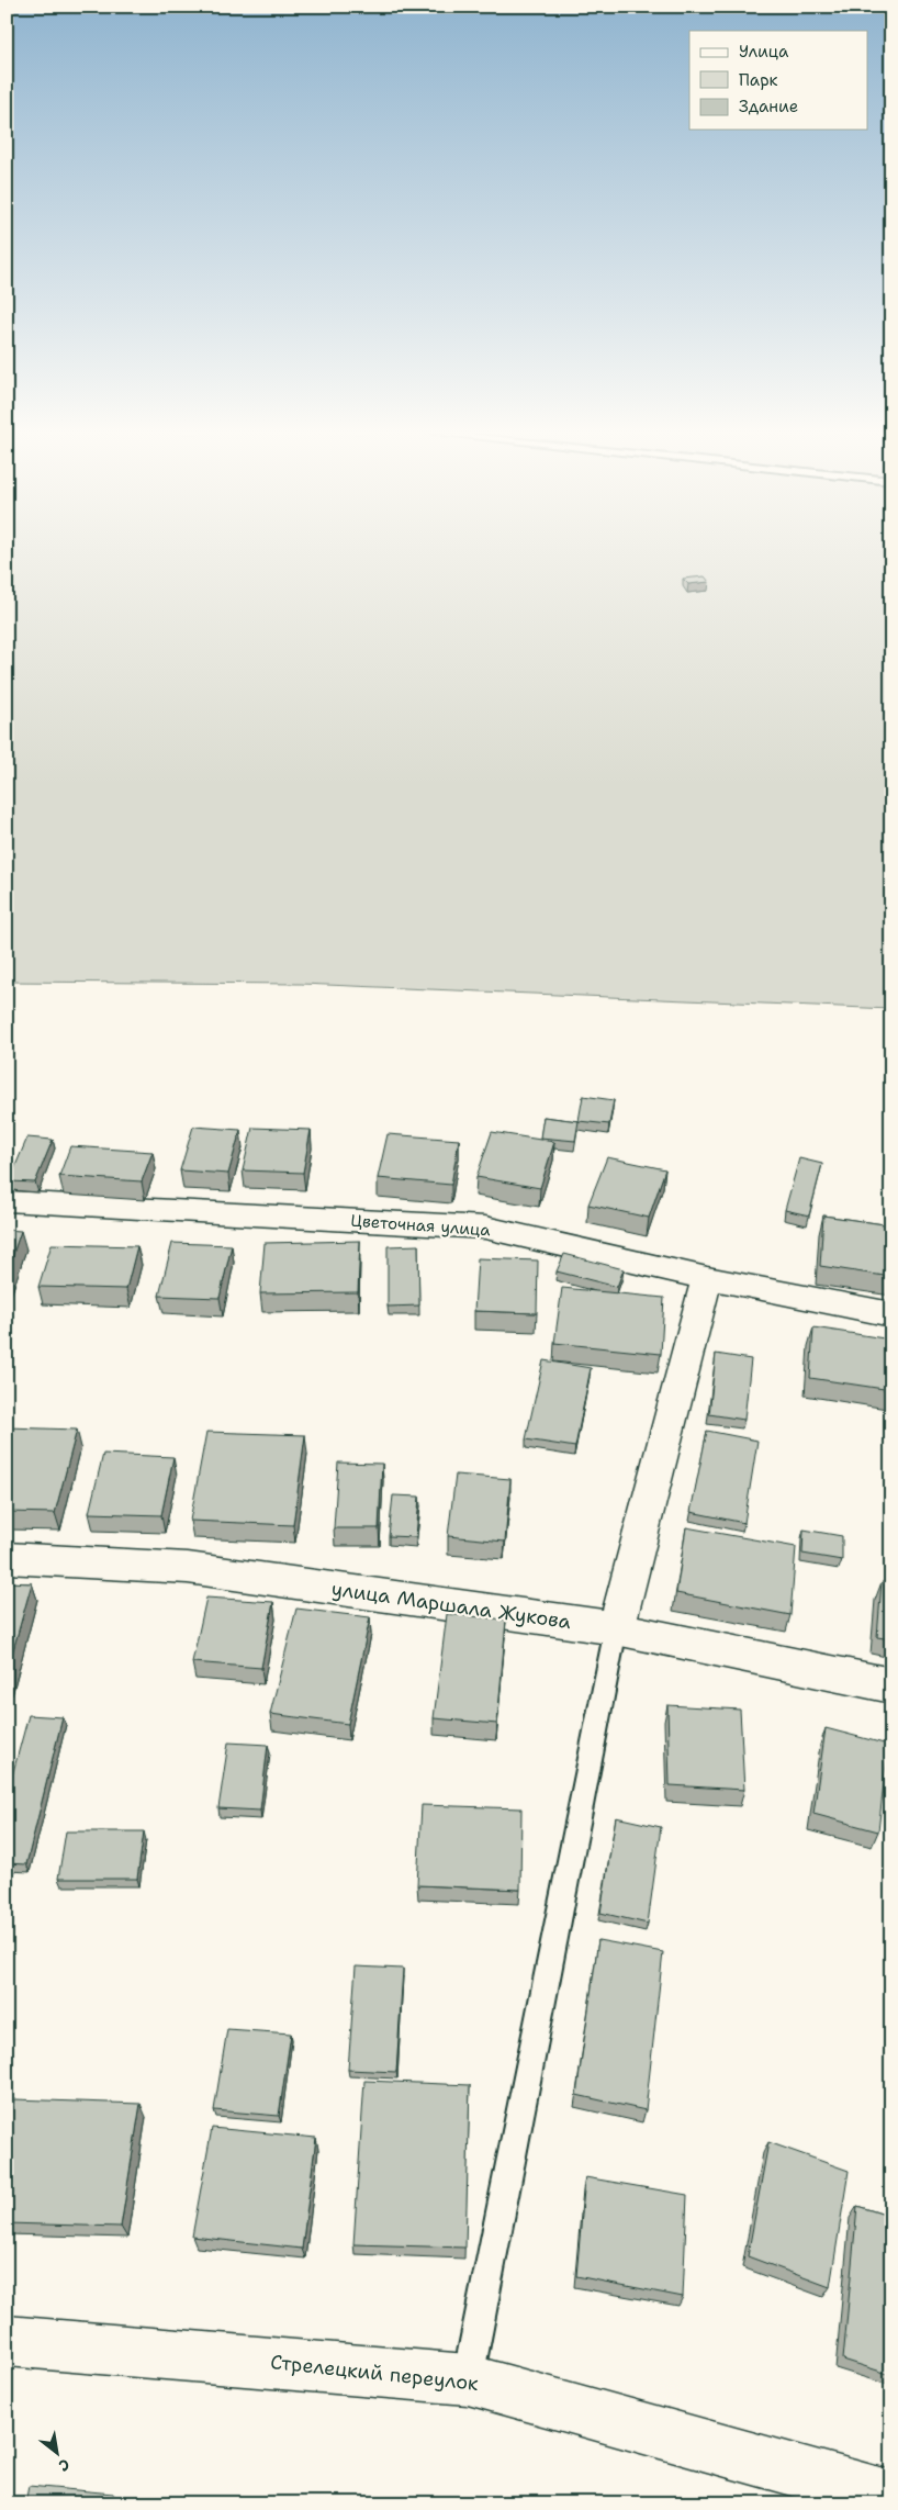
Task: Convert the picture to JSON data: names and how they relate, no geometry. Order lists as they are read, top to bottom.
{
  "streets": {
    "street": ["Цветочная улица", "улица Маршала Жукова", "Стрелецкий переулок"]
  },
  "legend": ["Улица", "Парк", "Здание"],
  "north": "bottom right"
}
